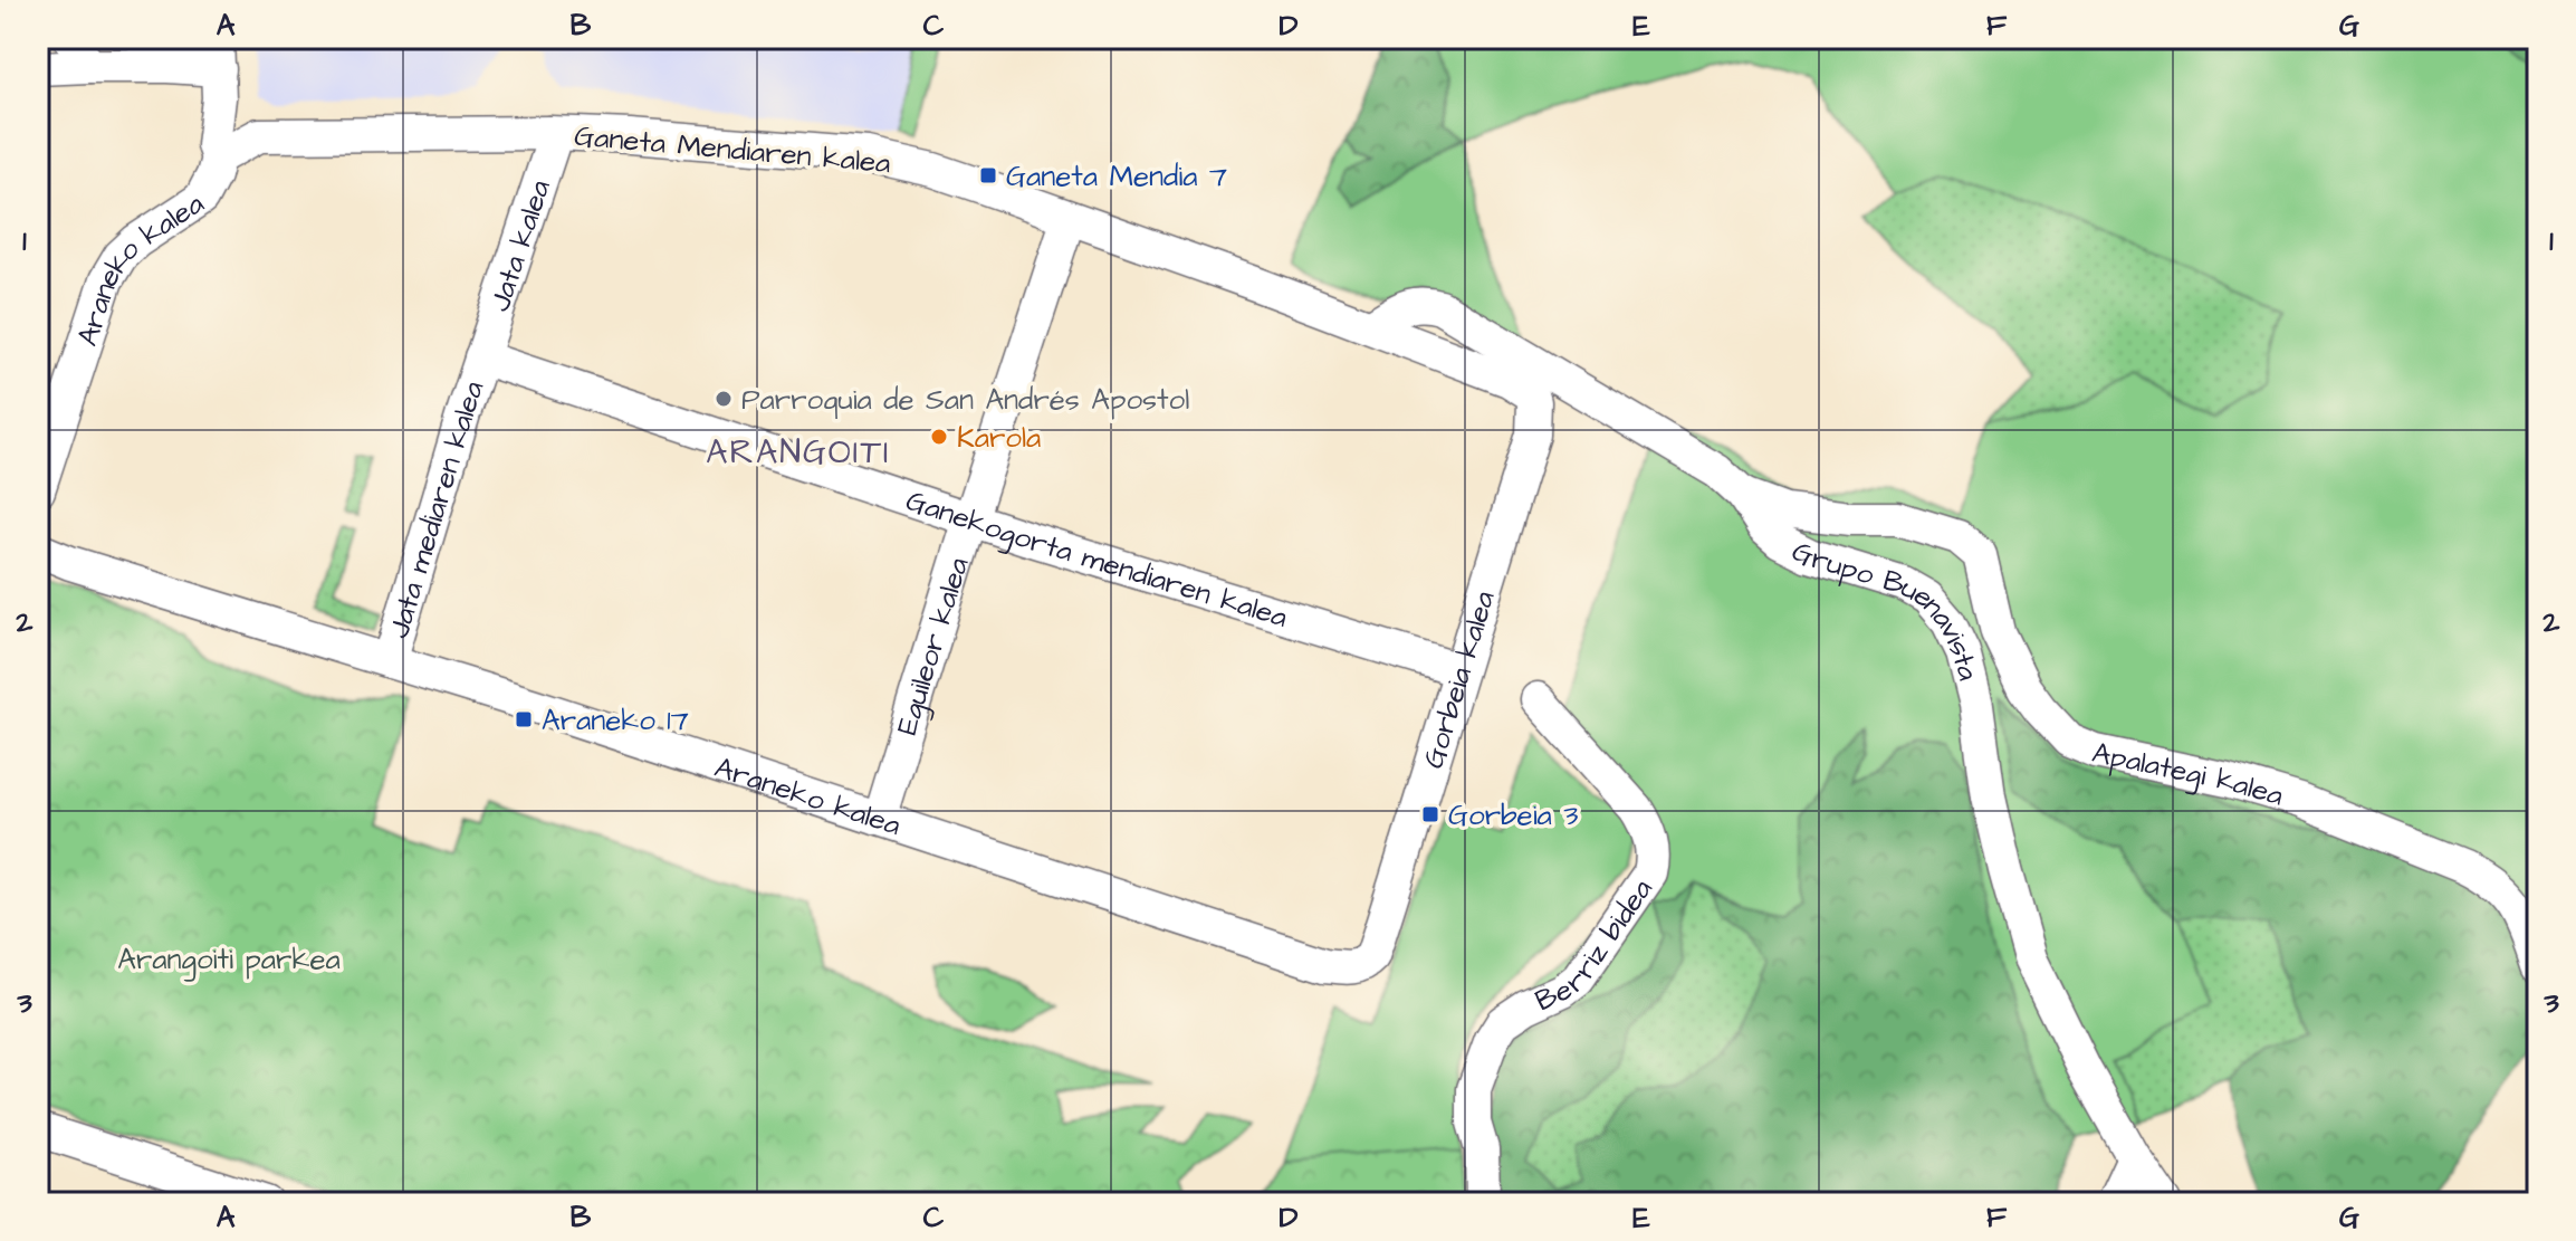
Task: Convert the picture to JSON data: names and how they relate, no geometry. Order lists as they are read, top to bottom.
{
  "streets": {
    "street": [
      "Ganeta Mendiaren kalea",
      "Jata kalea",
      "Araneko kalea",
      "Jata mediaren kalea",
      "Ganekogorta mendiaren kalea",
      "Grupo Buenavista",
      "Eguileor kalea",
      "Gorbeia kalea",
      "Apalategi kalea",
      "Berriz bidea"
    ]
  },
  "crossings": [
    ["Ganeta Mendiaren kalea", "Jata kalea"],
    ["Ganeta Mendiaren kalea", "Araneko kalea"],
    ["Ganeta Mendiaren kalea", "Grupo Buenavista"],
    ["Ganeta Mendiaren kalea", "Eguileor kalea"],
    ["Ganeta Mendiaren kalea", "Gorbeia kalea"],
    ["Jata kalea", "Jata mediaren kalea"],
    ["Jata kalea", "Ganekogorta mendiaren kalea"],
    ["Araneko kalea", "Jata mediaren kalea"],
    ["Araneko kalea", "Eguileor kalea"],
    ["Araneko kalea", "Gorbeia kalea"],
    ["Jata mediaren kalea", "Ganekogorta mendiaren kalea"],
    ["Ganekogorta mendiaren kalea", "Eguileor kalea"],
    ["Ganekogorta mendiaren kalea", "Gorbeia kalea"],
    ["Grupo Buenavista", "Apalategi kalea"]
  ],
  "districts": ["ARANGOITI"],
  "parks": ["Arangoiti parkea"],
  "places": {
    "transit": ["Ganeta Mendia 7", "Araneko 17", "Gorbeia 3"],
    "other": ["Parroquia de San Andrés Apostol", "Karola"]
  },
  "grid": {
    "columns": [
      "A",
      "B",
      "C",
      "D",
      "E",
      "F",
      "G"
    ],
    "rows": ["1", "2", "3"]
  }
}
